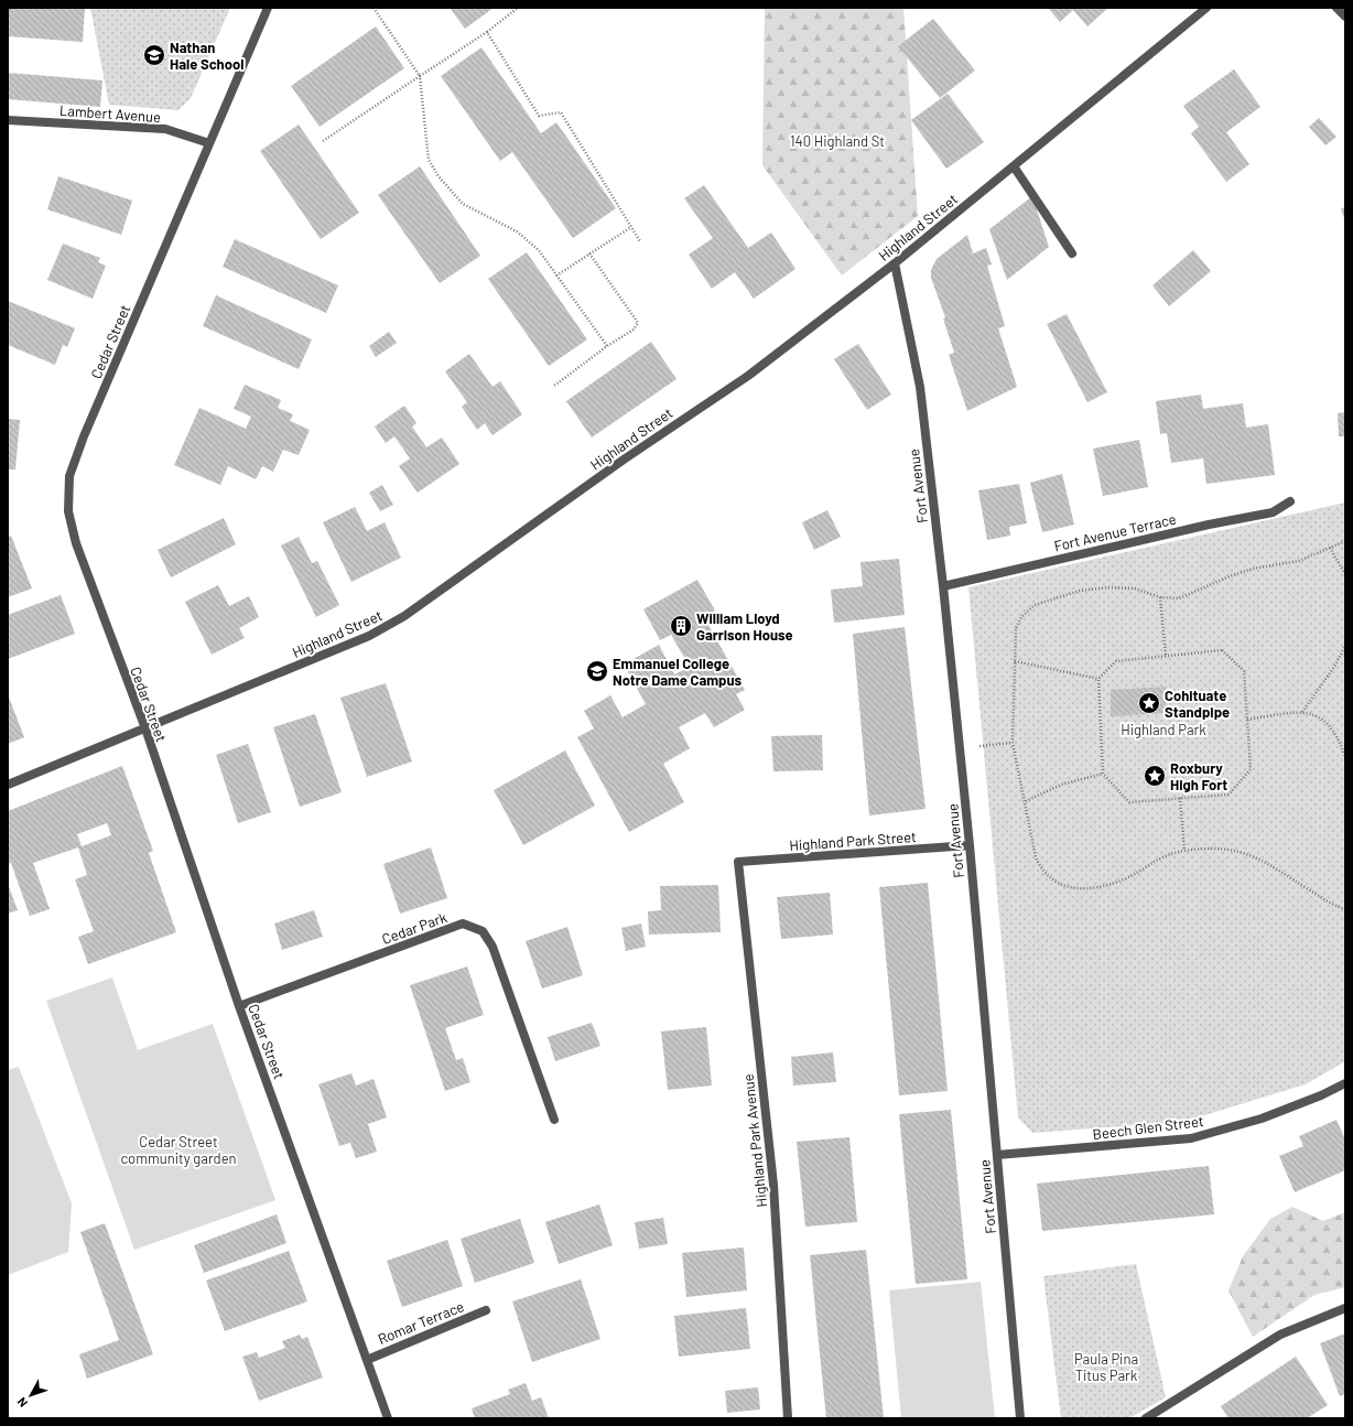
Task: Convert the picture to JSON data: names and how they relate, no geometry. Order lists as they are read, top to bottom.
{
  "streets": {
    "street": [
      "Lambert Avenue",
      "Highland Street",
      "Cedar Street",
      "Fort Avenue",
      "Fort Avenue Terrace",
      "Highland Park Street",
      "Cedar Park",
      "Beech Glen Street",
      "Highland Park Avenue",
      "Romar Terrace"
    ]
  },
  "crossings": [
    ["Lambert Avenue", "Cedar Street"],
    ["Highland Street", "Cedar Street"],
    ["Highland Street", "Fort Avenue"],
    ["Cedar Street", "Cedar Park"],
    ["Cedar Street", "Romar Terrace"],
    ["Fort Avenue", "Fort Avenue Terrace"],
    ["Fort Avenue", "Highland Park Street"],
    ["Fort Avenue", "Beech Glen Street"],
    ["Highland Park Street", "Highland Park Avenue"]
  ],
  "parks": [
    "140 Highland St",
    "Highland Park",
    "Cedar Street community garden",
    "Paula Pina Titus Park"
  ],
  "places": {
    "school or university": ["Nathan Hale School", "Emmanuel College Notre Dame Campus"],
    "building": ["William Lloyd Garrison House"],
    "place": ["Cohituate Standpipe", "Roxbury High Fort"]
  },
  "north": "bottom left"
}
